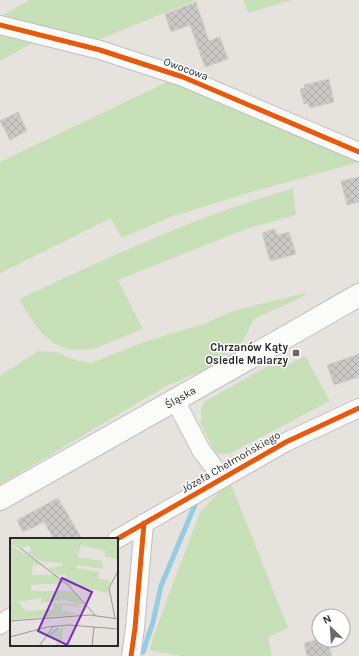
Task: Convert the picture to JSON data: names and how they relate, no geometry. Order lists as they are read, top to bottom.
{
  "streets": {
    "main road": ["Śląska"],
    "street": ["Owocowa", "Józefa Chełmońskiego"]
  },
  "places": {
    "transit": ["Chrzanów Kąty Osiedle Malarzy"]
  },
  "north": "top left"
}
